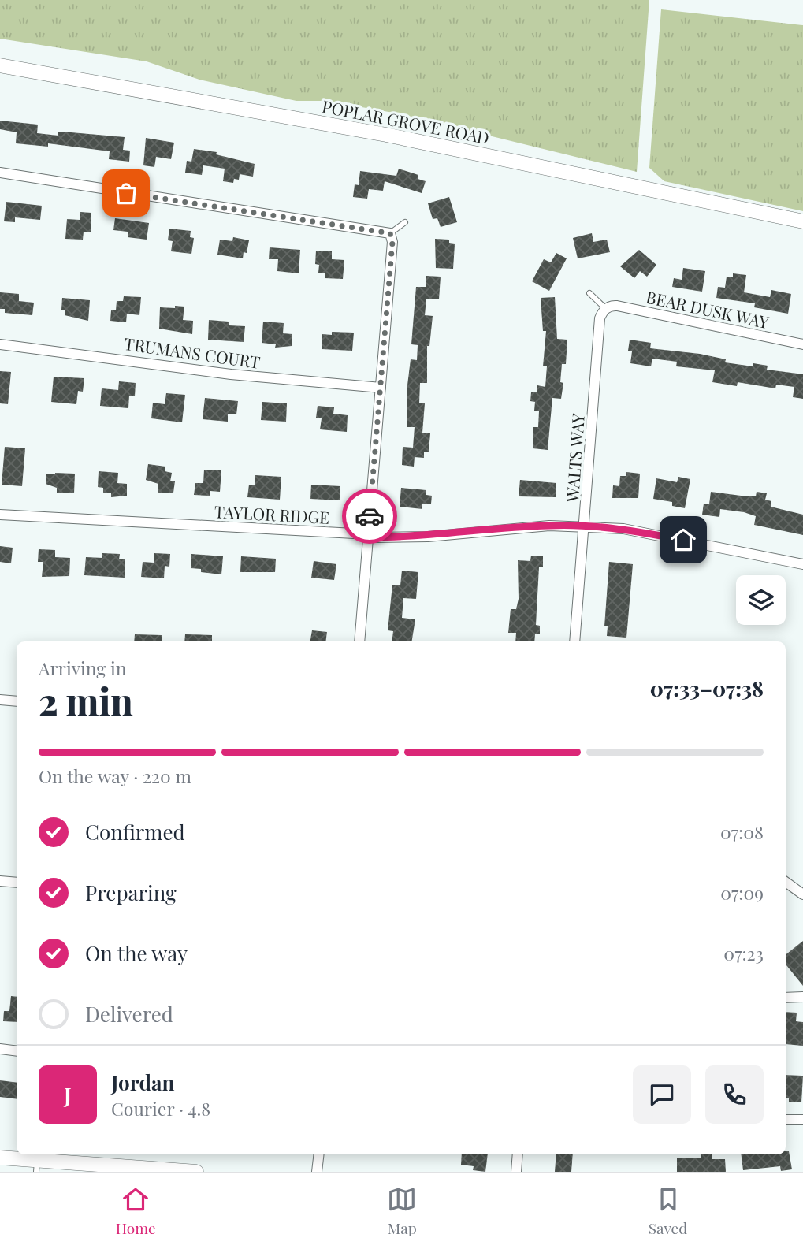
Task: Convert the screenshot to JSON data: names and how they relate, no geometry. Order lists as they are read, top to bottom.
{
  "streets": {
    "main road": ["POPLAR GROVE ROAD"],
    "street": [
      "BEAR DUSK WAY",
      "TRUMANS COURT",
      "WALTS WAY",
      "TAYLOR RIDGE"
    ]
  },
  "crossings": [
    ["BEAR DUSK WAY", "WALTS WAY"],
    ["WALTS WAY", "TAYLOR RIDGE"]
  ],
  "page": {
    "heading": ["2 min", "Arriving in", "07:33–07:38"],
    "panel": ["Jordan", "Courier · 4.8"],
    "bar": "On the way · 220 m",
    "list": [
      ["Confirmed", "07:08"],
      ["Preparing", "07:09"],
      ["On the way", "07:23"],
      "Delivered"
    ],
    "round": "J",
    "tabs": ["Home", "Map", "Saved"]
  }
}
